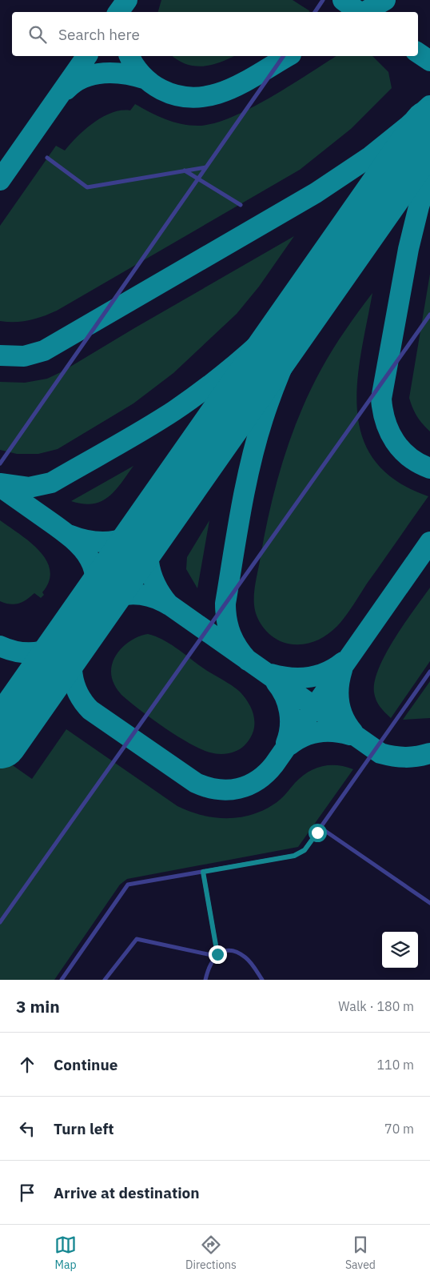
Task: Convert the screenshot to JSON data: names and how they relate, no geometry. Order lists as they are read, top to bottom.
{
  "page": {
    "search": "Search here",
    "heading": ["3 min", "Walk · 180 m"],
    "list": [
      ["Continue", "110 m"],
      ["Turn left", "70 m"],
      "Arrive at destination"
    ],
    "nav": ["Map", "Directions", "Saved"]
  }
}
